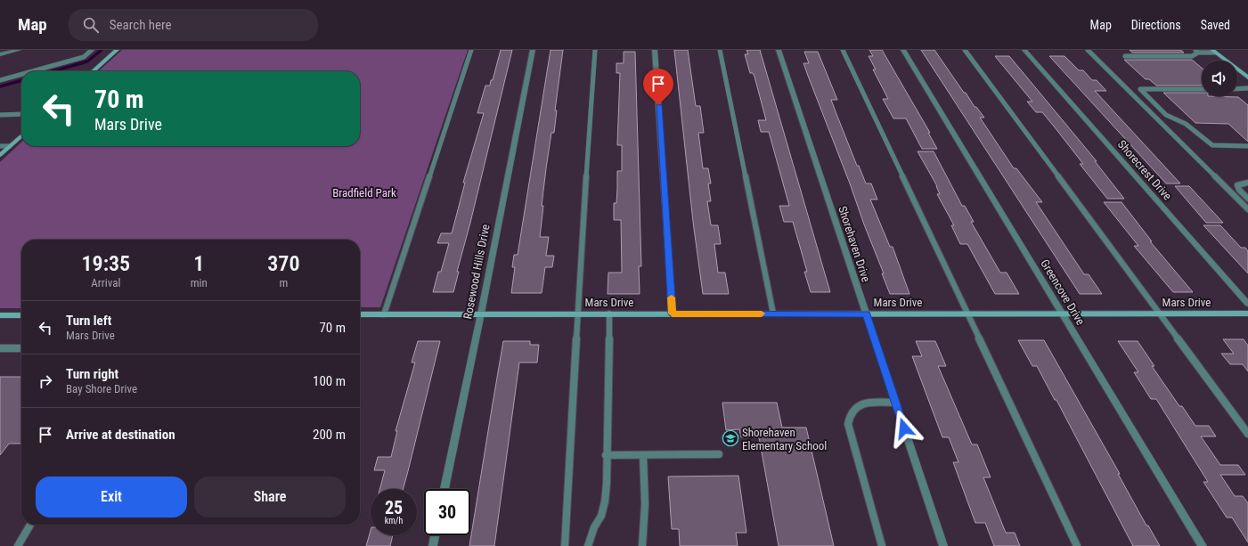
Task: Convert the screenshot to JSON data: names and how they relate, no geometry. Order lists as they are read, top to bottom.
{
  "streets": {
    "street": [
      "Shorecrest Drive",
      "Shorehaven Drive",
      "Rosewood Hills Drive",
      "Greencove Drive",
      "Mars Drive"
    ]
  },
  "crossings": [
    ["Shorehaven Drive", "Mars Drive"],
    ["Rosewood Hills Drive", "Mars Drive"],
    ["Greencove Drive", "Mars Drive"]
  ],
  "parks": ["Bradfield Park"],
  "places": {
    "school or university": ["Shorehaven Elementary School"]
  },
  "page": {
    "header": "Map",
    "search": "Search here",
    "nav": ["Map", "Directions", "Saved"],
    "turn": ["70 m", "Mars Drive"],
    "eta": [
      "19:35",
      "Arrival",
      "1",
      "min",
      "370",
      "m"
    ],
    "list": [
      {
        "name": "Turn left",
        "note": "Mars Drive",
        "value": "70 m"
      },
      {
        "name": "Turn right",
        "note": "Bay Shore Drive",
        "value": "100 m"
      },
      {
        "name": "Arrive at destination",
        "value": "200 m"
      }
    ],
    "buttons": ["Exit", "Share"],
    "speed": "25 km/h",
    "limit": "30"
  }
}
